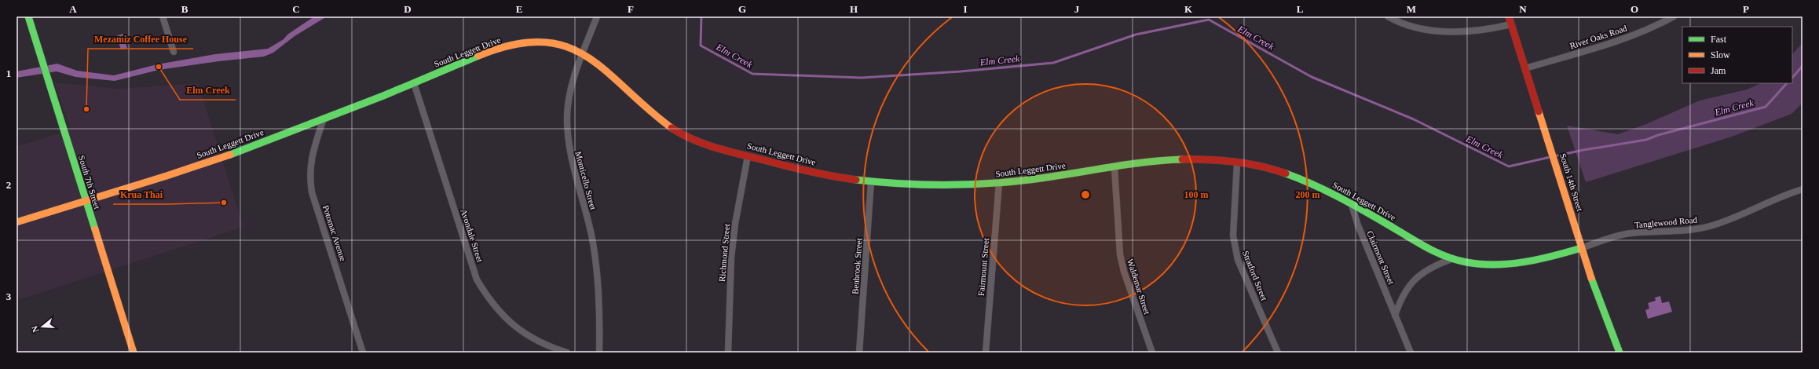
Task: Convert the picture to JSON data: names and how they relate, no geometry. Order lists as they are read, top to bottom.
{
  "streets": {
    "street": [
      "River Oaks Road",
      "South Leggett Drive",
      "Monticello Street",
      "South 7th Street",
      "South 14th Street",
      "Tanglewood Road",
      "Potomac Avenue",
      "Avondale Street",
      "Richmond Street",
      "Clairmont Street",
      "Benbrook Street",
      "Fairmount Street",
      "Stratford Street",
      "Waldemar Street"
    ]
  },
  "crossings": [
    ["River Oaks Road", "South 14th Street"],
    ["South Leggett Drive", "Monticello Street"],
    ["South Leggett Drive", "South 7th Street"],
    ["South Leggett Drive", "South 14th Street"],
    ["South Leggett Drive", "Tanglewood Road"],
    ["South Leggett Drive", "Potomac Avenue"],
    ["South Leggett Drive", "Avondale Street"],
    ["South Leggett Drive", "Richmond Street"],
    ["South Leggett Drive", "Clairmont Street"],
    ["South Leggett Drive", "Benbrook Street"],
    ["South Leggett Drive", "Fairmount Street"],
    ["South Leggett Drive", "Stratford Street"],
    ["South Leggett Drive", "Waldemar Street"],
    ["South 14th Street", "Tanglewood Road"]
  ],
  "water": ["Elm Creek"],
  "places": ["Elm Creek", "Mezamiz Coffee House", "Krua Thai"],
  "legend": ["Fast", "Slow", "Jam"],
  "north": "left",
  "grid": {
    "columns": [
      "A",
      "B",
      "C",
      "D",
      "E",
      "F",
      "G",
      "H",
      "I",
      "J",
      "K",
      "L",
      "M",
      "N",
      "O",
      "P"
    ],
    "rows": ["1", "2", "3"]
  },
  "rings": ["100 m", "200 m"]
}
